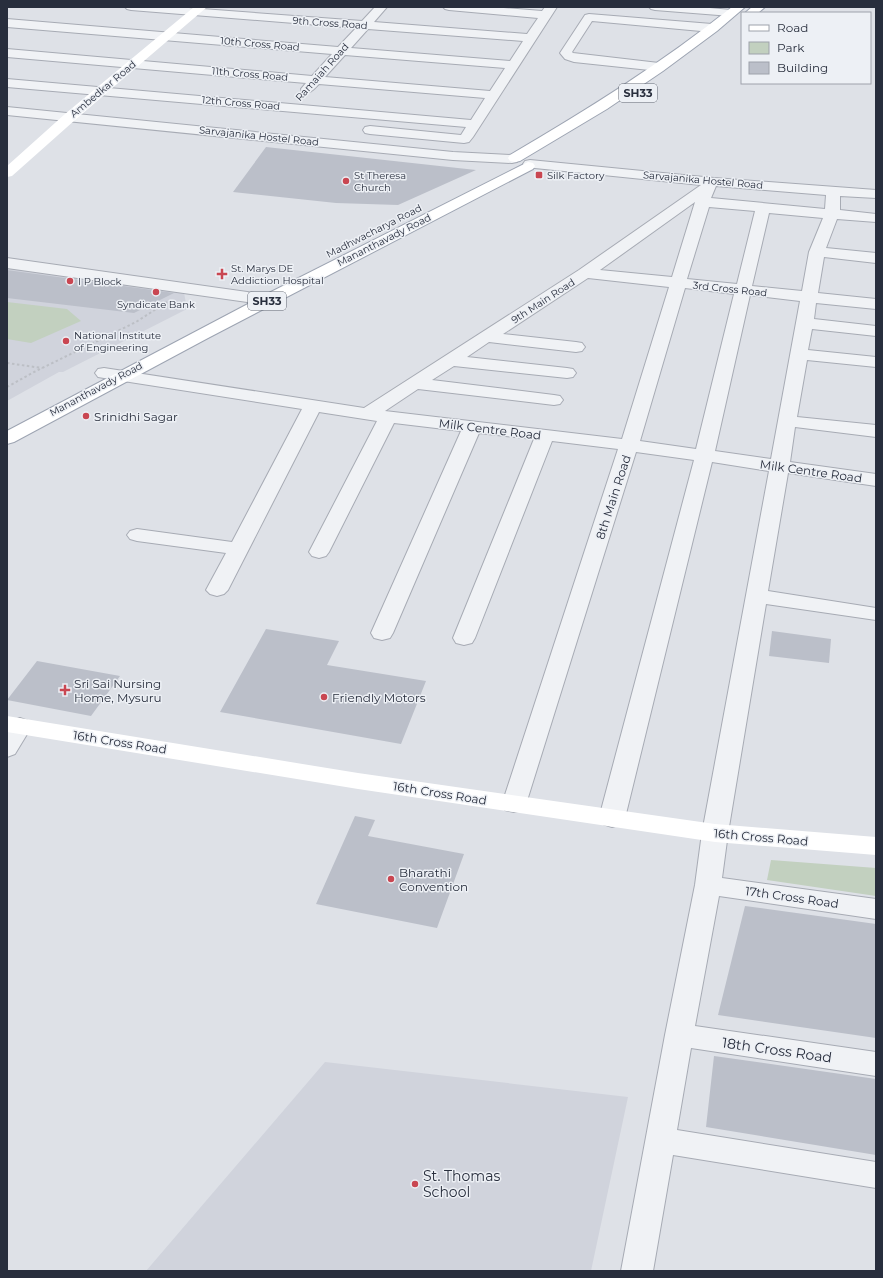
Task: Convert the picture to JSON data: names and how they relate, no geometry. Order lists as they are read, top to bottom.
{
  "streets": {
    "main road": [
      "Ambedkar Road",
      "SH33",
      "Madhwacharya Road",
      "Mananthavady Road",
      "16th Cross Road"
    ],
    "street": [
      "9th Cross Road",
      "10th Cross Road",
      "Ramaiah Road",
      "11th Cross Road",
      "12th Cross Road",
      "Sarvajanika Hostel Road",
      "3rd Cross Road",
      "9th Main Road",
      "Milk Centre Road",
      "8th Main Road",
      "17th Cross Road",
      "18th Cross Road"
    ]
  },
  "crossings": [
    ["9th Cross Road", "Ramaiah Road"],
    ["9th Cross Road", "Ambedkar Road"],
    ["10th Cross Road", "Ramaiah Road"],
    ["10th Cross Road", "Ambedkar Road"],
    ["Ramaiah Road", "11th Cross Road"],
    ["Ramaiah Road", "12th Cross Road"],
    ["Ramaiah Road", "Sarvajanika Hostel Road"],
    ["11th Cross Road", "Ambedkar Road"],
    ["Ambedkar Road", "12th Cross Road"],
    ["Ambedkar Road", "Sarvajanika Hostel Road"],
    ["SH33", "Madhwacharya Road"],
    ["Sarvajanika Hostel Road", "Madhwacharya Road"],
    ["Sarvajanika Hostel Road", "Mananthavady Road"],
    ["Sarvajanika Hostel Road", "9th Main Road"],
    ["Sarvajanika Hostel Road", "8th Main Road"],
    ["Madhwacharya Road", "Mananthavady Road"],
    ["Madhwacharya Road", "Milk Centre Road"],
    ["Mananthavady Road", "Milk Centre Road"],
    ["3rd Cross Road", "9th Main Road"],
    ["3rd Cross Road", "8th Main Road"],
    ["9th Main Road", "Milk Centre Road"],
    ["9th Main Road", "8th Main Road"],
    ["Milk Centre Road", "8th Main Road"],
    ["8th Main Road", "16th Cross Road"]
  ],
  "places": {
    "transit": ["Silk Factory"],
    "other": [
      "St Theresa Church",
      "I P Block",
      "Syndicate Bank",
      "National Institute of Engineering",
      "Srinidhi Sagar",
      "Friendly Motors",
      "Bharathi Convention",
      "St. Thomas School"
    ],
    "health": ["St. Marys DE Addiction Hospital", "Sri Sai Nursing Home, Mysuru"]
  },
  "legend": ["Road", "Park", "Building"]
}
